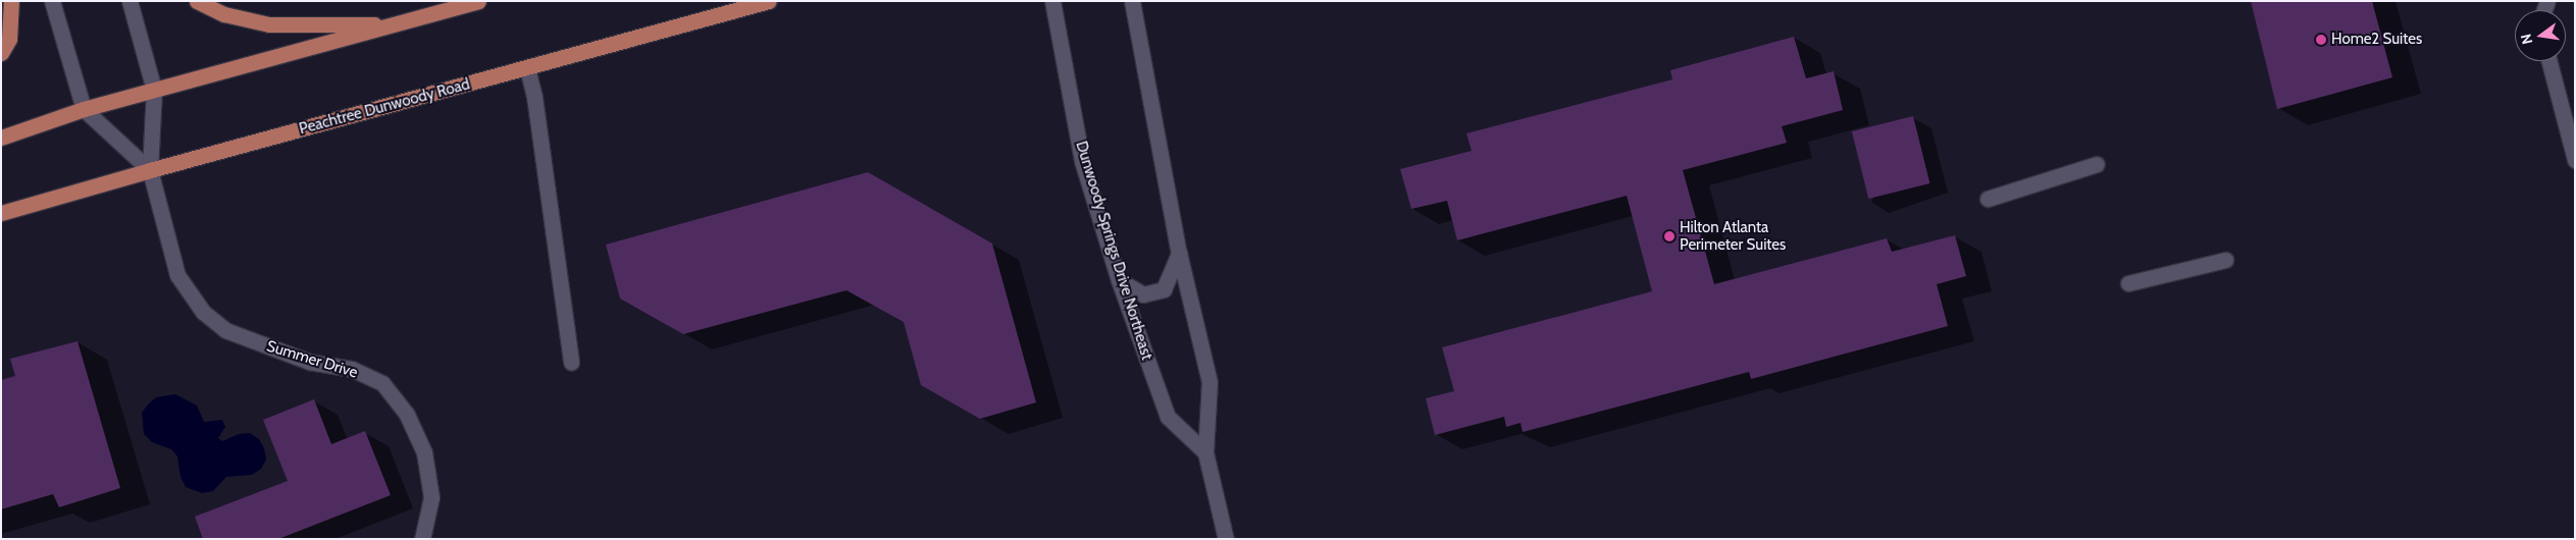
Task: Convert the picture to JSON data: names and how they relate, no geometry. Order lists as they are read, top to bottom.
{
  "streets": {
    "main road": ["Peachtree Dunwoody Road"],
    "street": ["Dunwoody Springs Drive Northeast", "Summer Drive"]
  },
  "crossings": [
    ["Peachtree Dunwoody Road", "Summer Drive"]
  ],
  "places": ["Home2 Suites", "Hilton Atlanta Perimeter Suites"],
  "north": "left"
}
